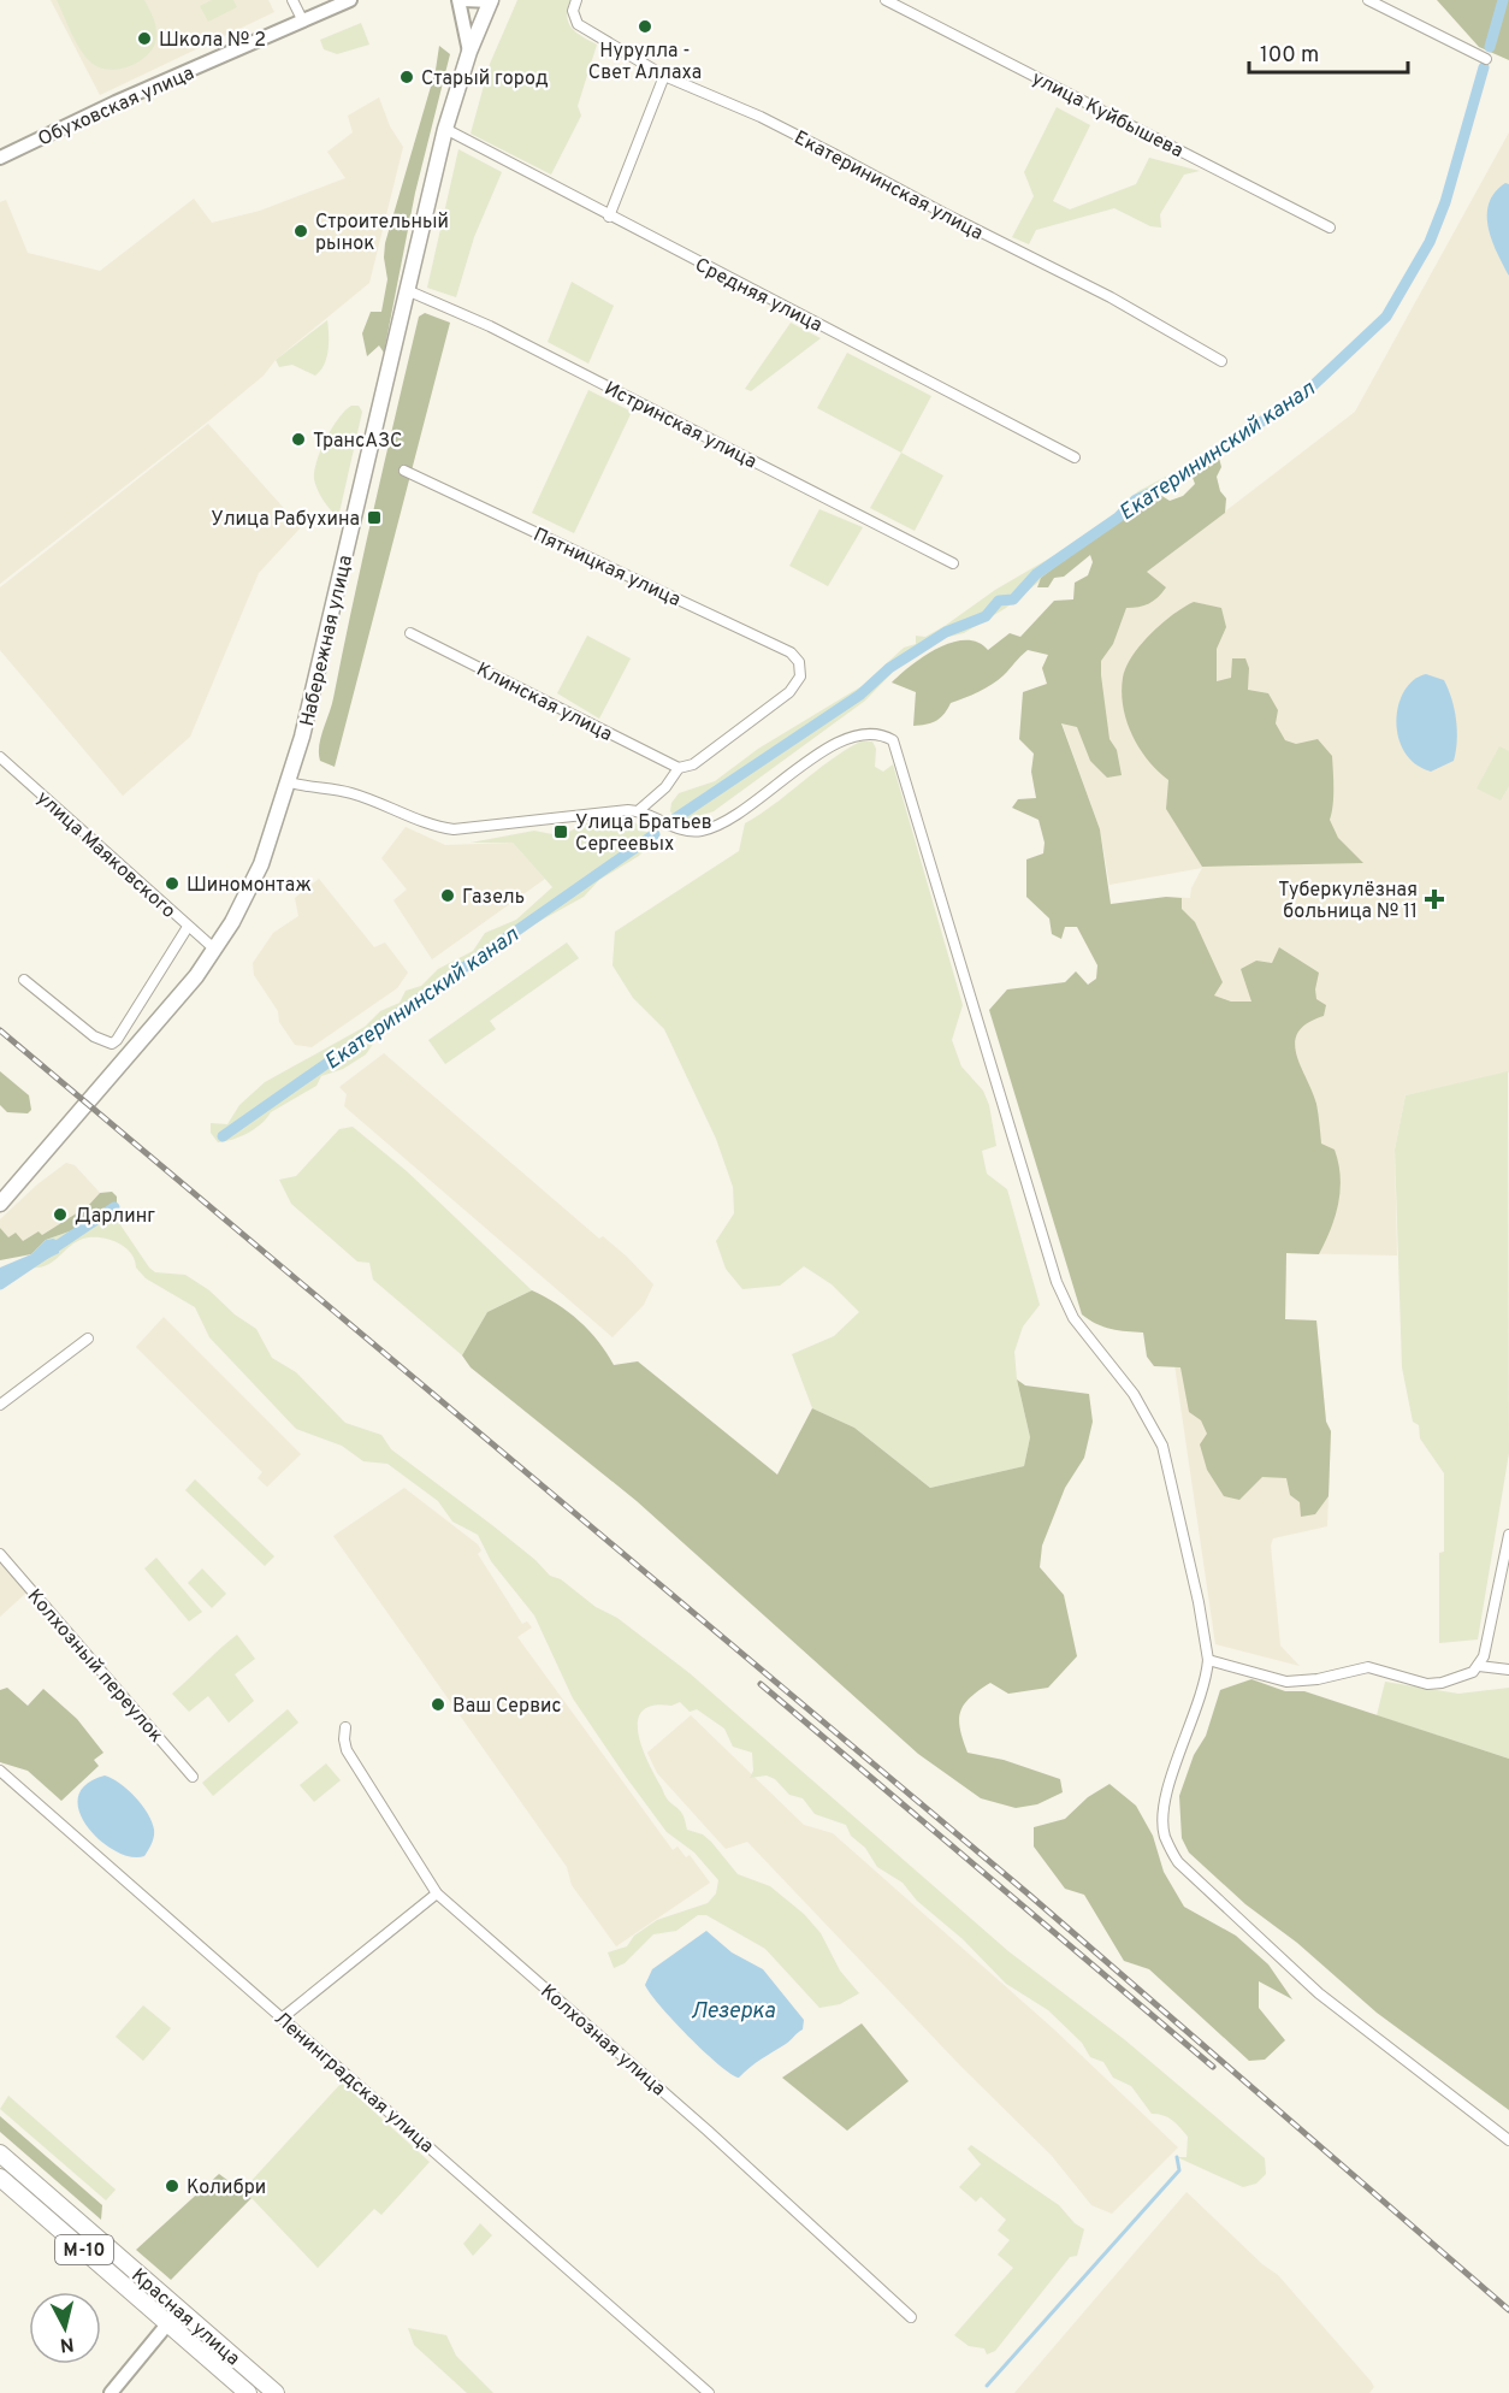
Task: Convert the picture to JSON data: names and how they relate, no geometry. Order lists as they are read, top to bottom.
{
  "streets": {
    "highway": ["М-10", "Красная улица"],
    "main road": ["Набережная улица"],
    "street": [
      "Обуховская улица",
      "улица Куйбышева",
      "Екатерининская улица",
      "Средняя улица",
      "Истринская улица",
      "Пятницкая улица",
      "Клинская улица",
      "улица Маяковского",
      "Колхозный переулок",
      "Колхозная улица",
      "Ленинградская улица"
    ]
  },
  "crossings": [
    ["Средняя улица", "Набережная улица"],
    ["Истринская улица", "Набережная улица"],
    ["Пятницкая улица", "Клинская улица"],
    ["Набережная улица", "улица Маяковского"]
  ],
  "water": ["Екатерининский канал", "Лезерка"],
  "places": {
    "other": [
      "Нурулла - Свет Аллаха",
      "Школа № 2",
      "Старый город",
      "Строительный рынок",
      "ТрансАЗС",
      "Шиномонтаж",
      "Газель",
      "Дарлинг",
      "Ваш Сервис",
      "Колибри"
    ],
    "transit": ["Улица Рабухина", "Улица Братьев Сергеевых"],
    "health": ["Туберкулёзная больница № 11"]
  },
  "scale_bar": "100 m",
  "north": "bottom"
}
